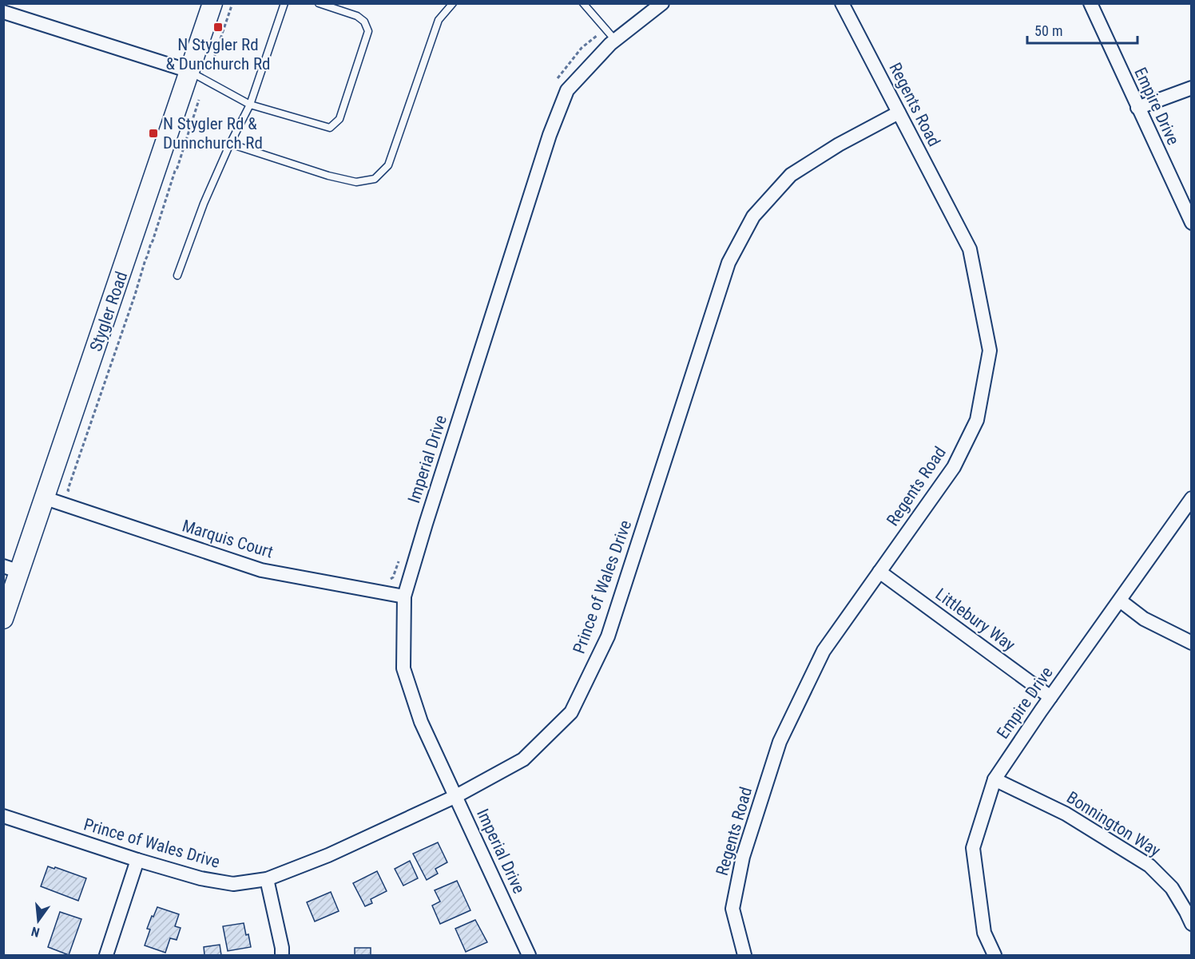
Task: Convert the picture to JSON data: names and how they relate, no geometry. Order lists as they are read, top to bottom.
{
  "streets": {
    "main road": ["Stygler Road"],
    "street": [
      "Regents Road",
      "Empire Drive",
      "Imperial Drive",
      "Marquis Court",
      "Prince of Wales Drive",
      "Littlebury Way",
      "Bonnington Way"
    ]
  },
  "crossings": [
    ["Regents Road", "Prince of Wales Drive"],
    ["Regents Road", "Littlebury Way"],
    ["Empire Drive", "Littlebury Way"],
    ["Empire Drive", "Bonnington Way"],
    ["Stygler Road", "Marquis Court"],
    ["Imperial Drive", "Marquis Court"],
    ["Imperial Drive", "Prince of Wales Drive"]
  ],
  "places": {
    "transit": ["N Stygler Rd & Dunchurch Rd", "N Stygler Rd & Dunnchurch Rd"]
  },
  "scale_bar": "50 m",
  "north": "bottom"
}
